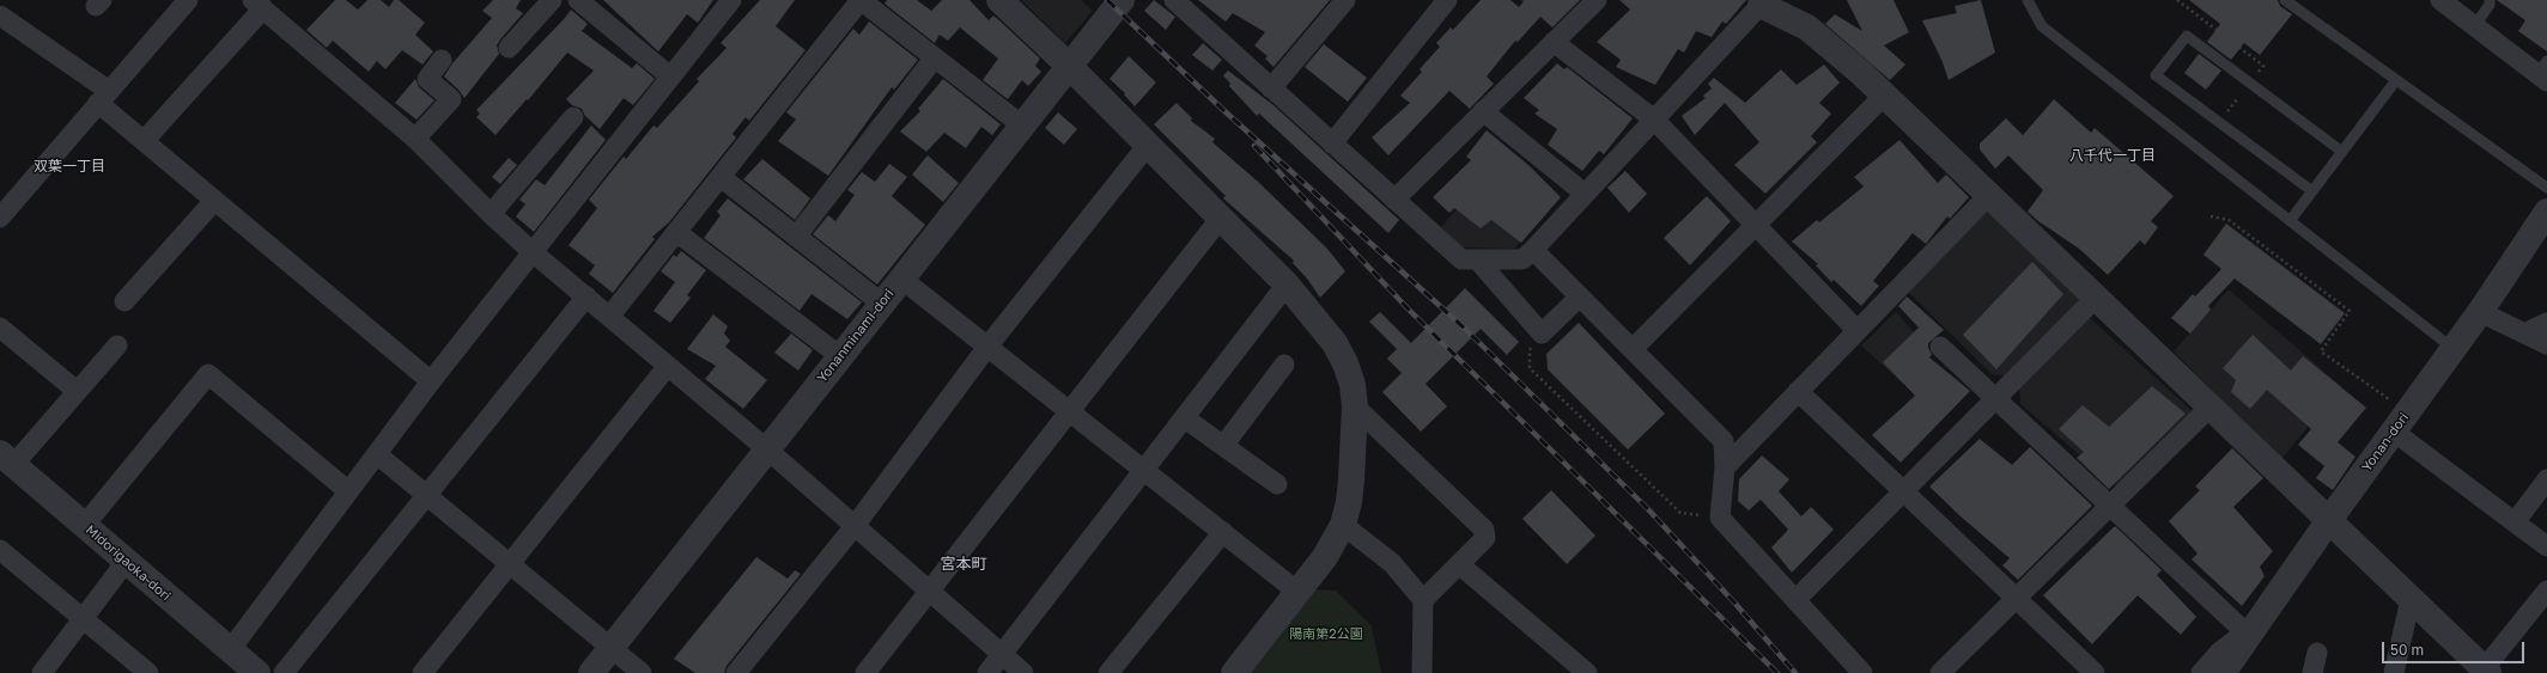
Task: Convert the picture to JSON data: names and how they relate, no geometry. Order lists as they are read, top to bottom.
{
  "streets": {
    "street": ["Yonanminami-dori", "Yonan-dori", "Midorigaoka-dori"]
  },
  "districts": ["八千代一丁目", "双葉一丁目", "宮本町"],
  "parks": ["陽南第2公園"],
  "scale_bar": "50 m"
}
